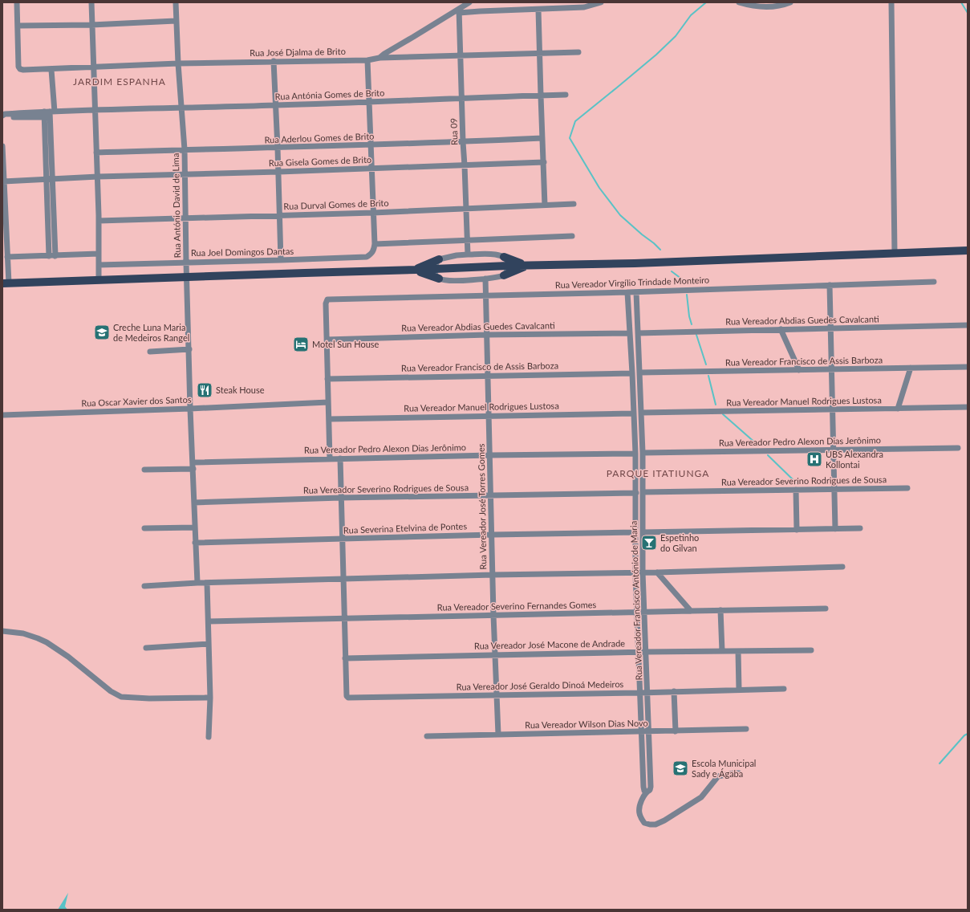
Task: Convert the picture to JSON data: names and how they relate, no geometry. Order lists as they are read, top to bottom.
{
  "streets": {
    "street": [
      "Rua José Djalma de Brito",
      "Rua Antónia Gomes de Brito",
      "Rua 09",
      "Rua Aderlou Gomes de Brito",
      "Rua Gisela Gomes de Brito",
      "Rua Durval Gomes de Brito",
      "Rua António David de Lima",
      "Rua Joel Domingos Dantas",
      "Rua Vereador Virgílio Trindade Monteiro",
      "Rua Vereador Abdias Guedes Cavalcanti",
      "Rua Vereador Francisco de Assis Barboza",
      "Rua Oscar Xavier dos Santos",
      "Rua Vereador Manuel Rodrigues Lustosa",
      "Rua Vereador Pedro Alexon Dias Jerônimo",
      "Rua Vereador Severino Rodrigues de Sousa",
      "Rua Vereador José Torres Gomes",
      "Rua Severina Etelvina de Pontes",
      "Rua Vereador Francisco António de Maria",
      "Rua Vereador Severino Fernandes Gomes",
      "Rua Vereador José Macone de Andrade",
      "Rua Vereador José Geraldo Dinoá Medeiros",
      "Rua Vereador Wilson Dias Novo"
    ]
  },
  "crossings": [
    ["Rua José Djalma de Brito", "Rua 09"],
    ["Rua José Djalma de Brito", "Rua António David de Lima"],
    ["Rua Antónia Gomes de Brito", "Rua 09"],
    ["Rua Antónia Gomes de Brito", "Rua António David de Lima"],
    ["Rua 09", "Rua Aderlou Gomes de Brito"],
    ["Rua 09", "Rua Gisela Gomes de Brito"],
    ["Rua 09", "Rua Durval Gomes de Brito"],
    ["Rua Aderlou Gomes de Brito", "Rua António David de Lima"],
    ["Rua Gisela Gomes de Brito", "Rua António David de Lima"],
    ["Rua Durval Gomes de Brito", "Rua António David de Lima"],
    ["Rua António David de Lima", "Rua Joel Domingos Dantas"],
    ["Rua António David de Lima", "Rua Oscar Xavier dos Santos"],
    ["Rua António David de Lima", "Rua Vereador Pedro Alexon Dias Jerônimo"],
    ["Rua António David de Lima", "Rua Vereador Severino Rodrigues de Sousa"],
    ["Rua António David de Lima", "Rua Severina Etelvina de Pontes"],
    ["Rua Vereador Virgílio Trindade Monteiro", "Rua Vereador Abdias Guedes Cavalcanti"],
    ["Rua Vereador Virgílio Trindade Monteiro", "Rua Vereador José Torres Gomes"],
    ["Rua Vereador Virgílio Trindade Monteiro", "Rua Vereador Francisco António de Maria"],
    ["Rua Vereador Abdias Guedes Cavalcanti", "Rua Vereador José Torres Gomes"],
    ["Rua Vereador Abdias Guedes Cavalcanti", "Rua Vereador Francisco António de Maria"],
    ["Rua Vereador Francisco de Assis Barboza", "Rua Vereador José Torres Gomes"],
    ["Rua Vereador Francisco de Assis Barboza", "Rua Vereador Francisco António de Maria"],
    ["Rua Vereador Manuel Rodrigues Lustosa", "Rua Vereador José Torres Gomes"],
    ["Rua Vereador Manuel Rodrigues Lustosa", "Rua Vereador Francisco António de Maria"],
    ["Rua Vereador Pedro Alexon Dias Jerônimo", "Rua Vereador José Torres Gomes"],
    ["Rua Vereador Pedro Alexon Dias Jerônimo", "Rua Vereador Francisco António de Maria"],
    ["Rua Vereador Severino Rodrigues de Sousa", "Rua Vereador José Torres Gomes"],
    ["Rua Vereador Severino Rodrigues de Sousa", "Rua Vereador Francisco António de Maria"],
    ["Rua Vereador José Torres Gomes", "Rua Severina Etelvina de Pontes"],
    ["Rua Vereador José Torres Gomes", "Rua Vereador Severino Fernandes Gomes"],
    ["Rua Vereador José Torres Gomes", "Rua Vereador José Macone de Andrade"],
    ["Rua Vereador José Torres Gomes", "Rua Vereador José Geraldo Dinoá Medeiros"],
    ["Rua Vereador José Torres Gomes", "Rua Vereador Wilson Dias Novo"],
    ["Rua Vereador Francisco António de Maria", "Rua Vereador Severino Fernandes Gomes"],
    ["Rua Vereador Francisco António de Maria", "Rua Vereador José Macone de Andrade"],
    ["Rua Vereador Francisco António de Maria", "Rua Vereador José Geraldo Dinoá Medeiros"],
    ["Rua Vereador Francisco António de Maria", "Rua Vereador Wilson Dias Novo"],
    ["Rua Vereador José Macone de Andrade", "Rua Vereador José Geraldo Dinoá Medeiros"]
  ],
  "districts": ["JARDIM ESPANHA", "PARQUE ITATIUNGA"],
  "places": {
    "school or university": ["Creche Luna Maria de Medeiros Rangel", "Escola Municipal Sady e Ágaba"],
    "hotel": ["Motel Sun House"],
    "restaurant": ["Steak House"],
    "hospital": ["UBS Alexandra Kollontai"],
    "bar": ["Espetinho do Gilvan"]
  }
}
